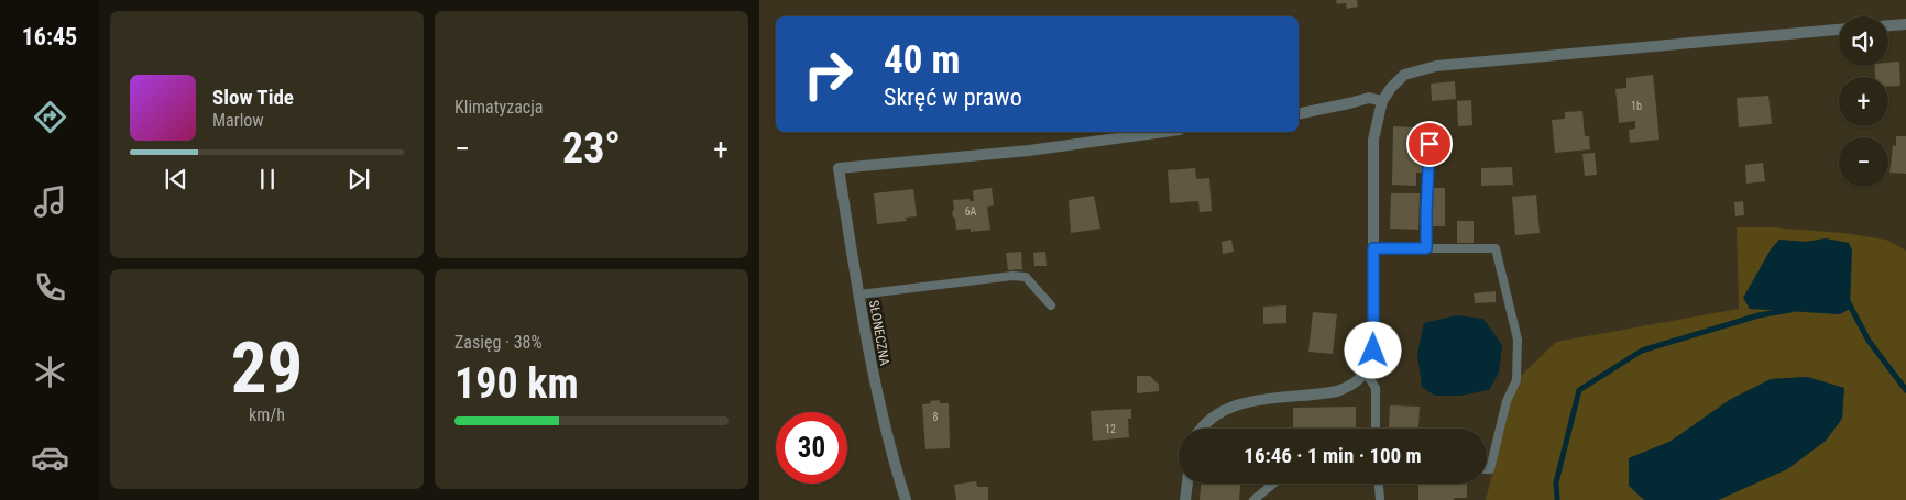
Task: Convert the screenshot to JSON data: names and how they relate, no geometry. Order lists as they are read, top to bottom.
{
  "streets": {
    "street": ["SŁONECZNA"]
  },
  "house_numbers": [
    "1b",
    "6A",
    "8",
    "12"
  ],
  "page": {
    "tabs": "16:45",
    "tile": [
      "Klimatyzacja",
      ["29", "km/h"],
      ["Zasięg · 38%", "190 km"]
    ],
    "map_buttons": ["+", "−"],
    "turn": ["40 m", "Skręć w prawo"],
    "song": ["Slow Tide", "Marlow"],
    "heat": ["−", "23°", "+"],
    "limit": "30",
    "trip": "16:46 · 1 min · 100 m"
  }
}
